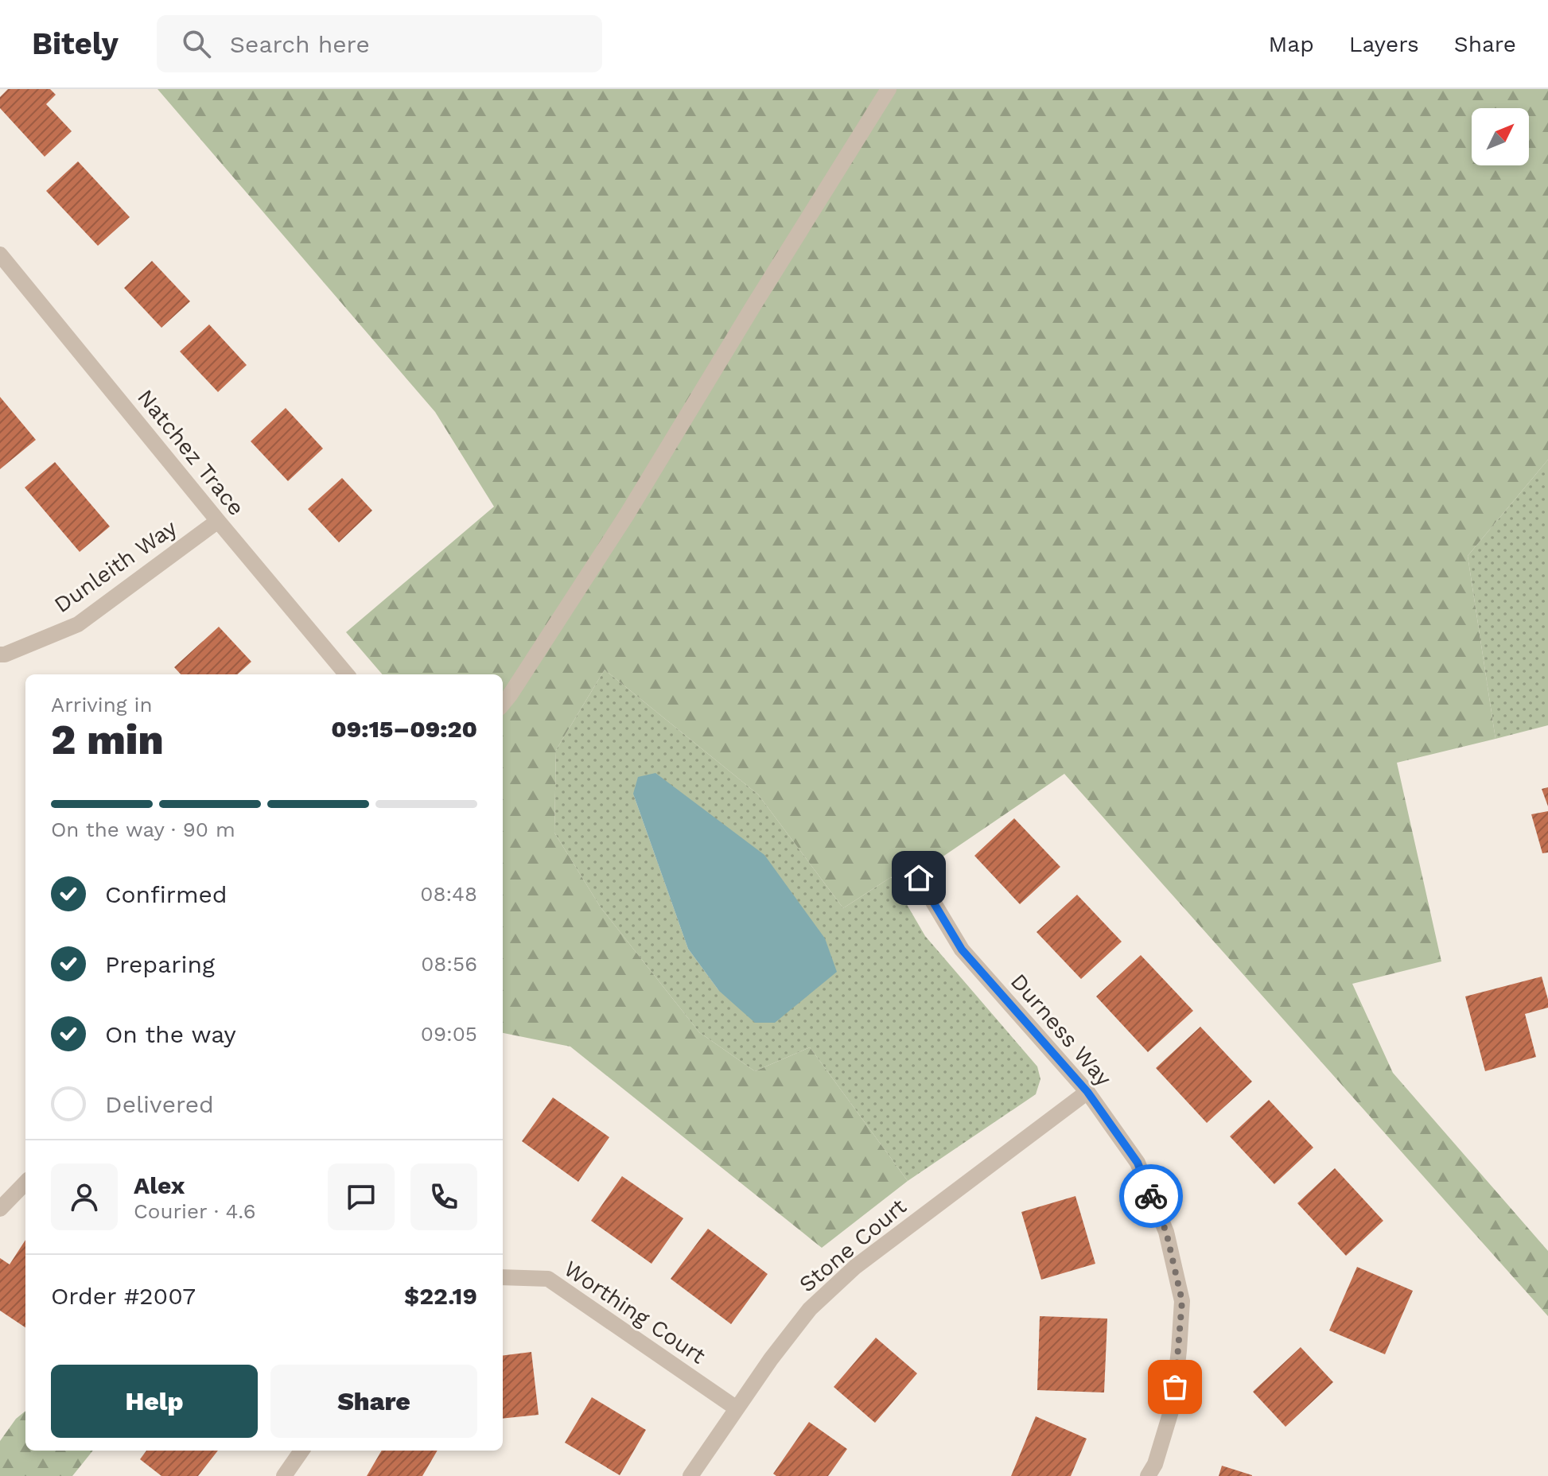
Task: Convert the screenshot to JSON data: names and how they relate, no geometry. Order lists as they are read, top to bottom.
{
  "streets": {
    "street": [
      "Natchez Trace",
      "Dunleith Way",
      "Durness Way",
      "Stone Court",
      "Worthing Court"
    ]
  },
  "crossings": [
    ["Natchez Trace", "Dunleith Way"],
    ["Durness Way", "Stone Court"],
    ["Stone Court", "Worthing Court"]
  ],
  "north": "top right",
  "page": {
    "header": "Bitely",
    "search": "Search here",
    "nav": ["Map", "Layers", "Share"],
    "heading": ["2 min", "Arriving in", "09:15–09:20"],
    "panel": [
      "Alex",
      "Courier · 4.6",
      "Order #2007",
      "$22.19"
    ],
    "bar": "On the way · 90 m",
    "list": [
      ["Confirmed", "08:48"],
      ["Preparing", "08:56"],
      ["On the way", "09:05"],
      "Delivered"
    ],
    "buttons": ["Help", "Share"]
  }
}
